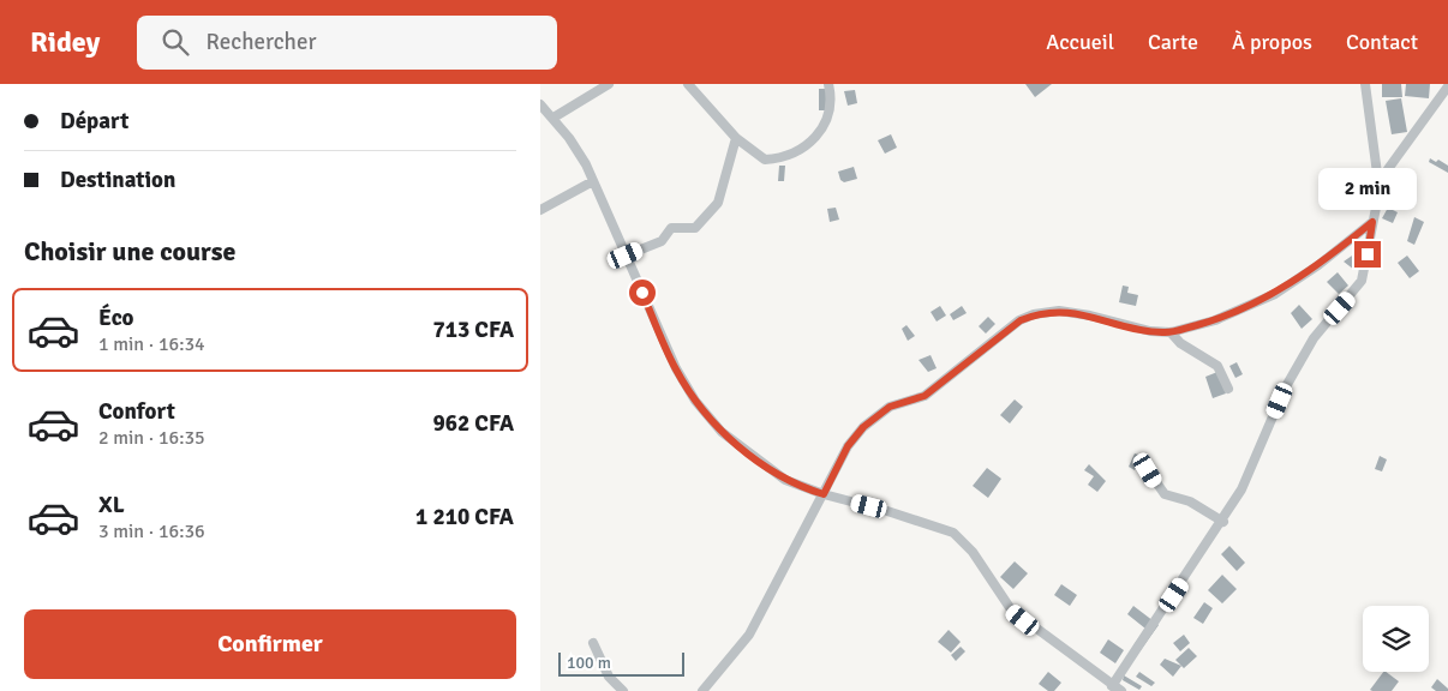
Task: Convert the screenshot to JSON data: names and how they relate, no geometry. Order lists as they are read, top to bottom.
{
  "scale_bar": "100 m",
  "page": {
    "header": "Ridey",
    "search": "Rechercher",
    "nav": [
      "Accueil",
      "Carte",
      "À propos",
      "Contact"
    ],
    "banner": ["Départ", "Destination"],
    "bubble": "2 min",
    "heading": "Choisir une course",
    "list": [
      {
        "name": "Éco",
        "note": "1 min · 16:34",
        "value": "713 CFA"
      },
      {
        "name": "Confort",
        "note": "2 min · 16:35",
        "value": "962 CFA"
      },
      {
        "name": "XL",
        "note": "3 min · 16:36",
        "value": "1 210 CFA"
      }
    ],
    "buttons": "Confirmer",
    "scale": "100 m"
  }
}
